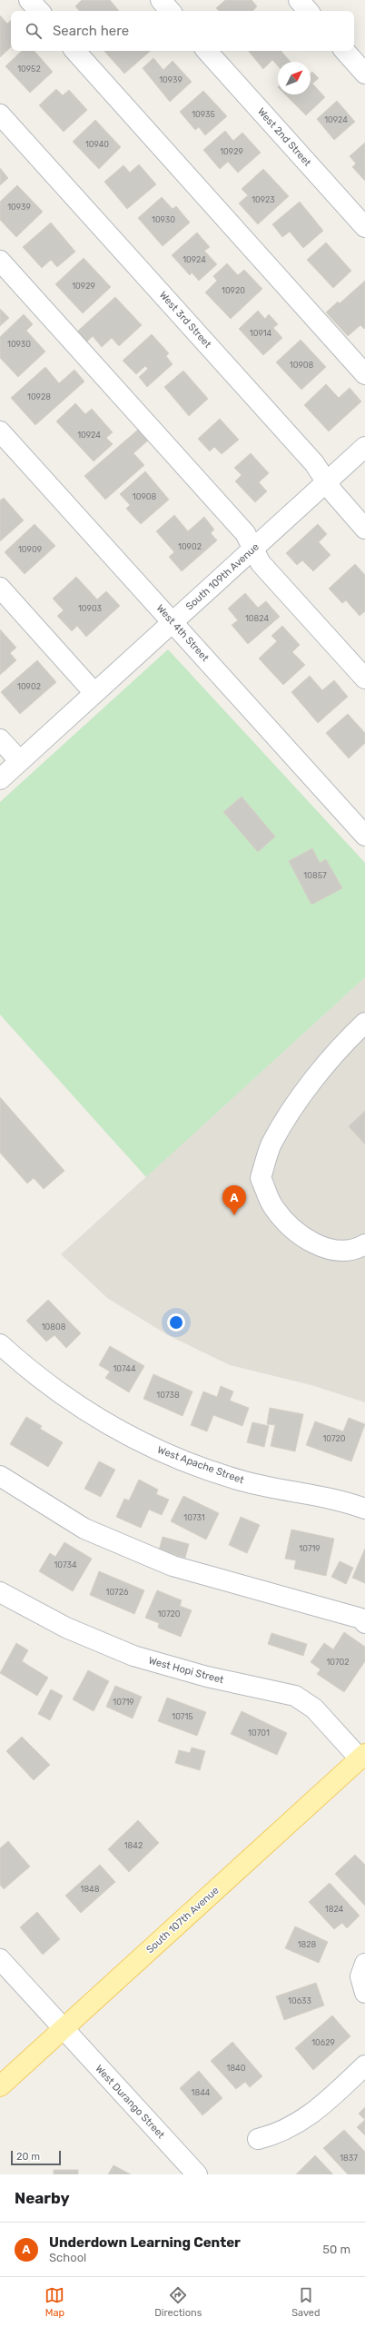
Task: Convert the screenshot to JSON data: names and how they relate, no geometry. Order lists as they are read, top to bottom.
{
  "streets": {
    "main road": ["South 107th Avenue"],
    "street": [
      "West 2nd Street",
      "West 3rd Street",
      "South 109th Avenue",
      "West 4th Street",
      "West Apache Street",
      "West Hopi Street",
      "West Durango Street"
    ]
  },
  "crossings": [
    ["West 3rd Street", "South 109th Avenue"],
    ["South 109th Avenue", "West 4th Street"],
    ["West Hopi Street", "South 107th Avenue"],
    ["South 107th Avenue", "West Durango Street"]
  ],
  "house_numbers": [
    "10952",
    "10939",
    "10935",
    "10924",
    "10940",
    "10929",
    "10923",
    "10939",
    "10930",
    "10924",
    "10929",
    "10920",
    "10914",
    "10930",
    "10908",
    "10928",
    "10924",
    "10908",
    "10902",
    "10909",
    "10903",
    "10824",
    "10902",
    "10857",
    "10808",
    "10744",
    "10738",
    "10720",
    "10731",
    "10719",
    "10734",
    "10726",
    "10720",
    "10702",
    "10719",
    "10715",
    "10701",
    "1842",
    "1848",
    "1824",
    "1828",
    "10633",
    "10629",
    "1840",
    "1844",
    "1837"
  ],
  "scale_bar": "20 m",
  "north": "top right",
  "page": {
    "search": "Search here",
    "pins": "A",
    "scale": "20 m",
    "heading": "Nearby",
    "list": [
      {
        "mark": "A",
        "name": "Underdown Learning Center",
        "note": "School",
        "value": "50 m"
      }
    ],
    "nav": ["Map", "Directions", "Saved"]
  }
}
